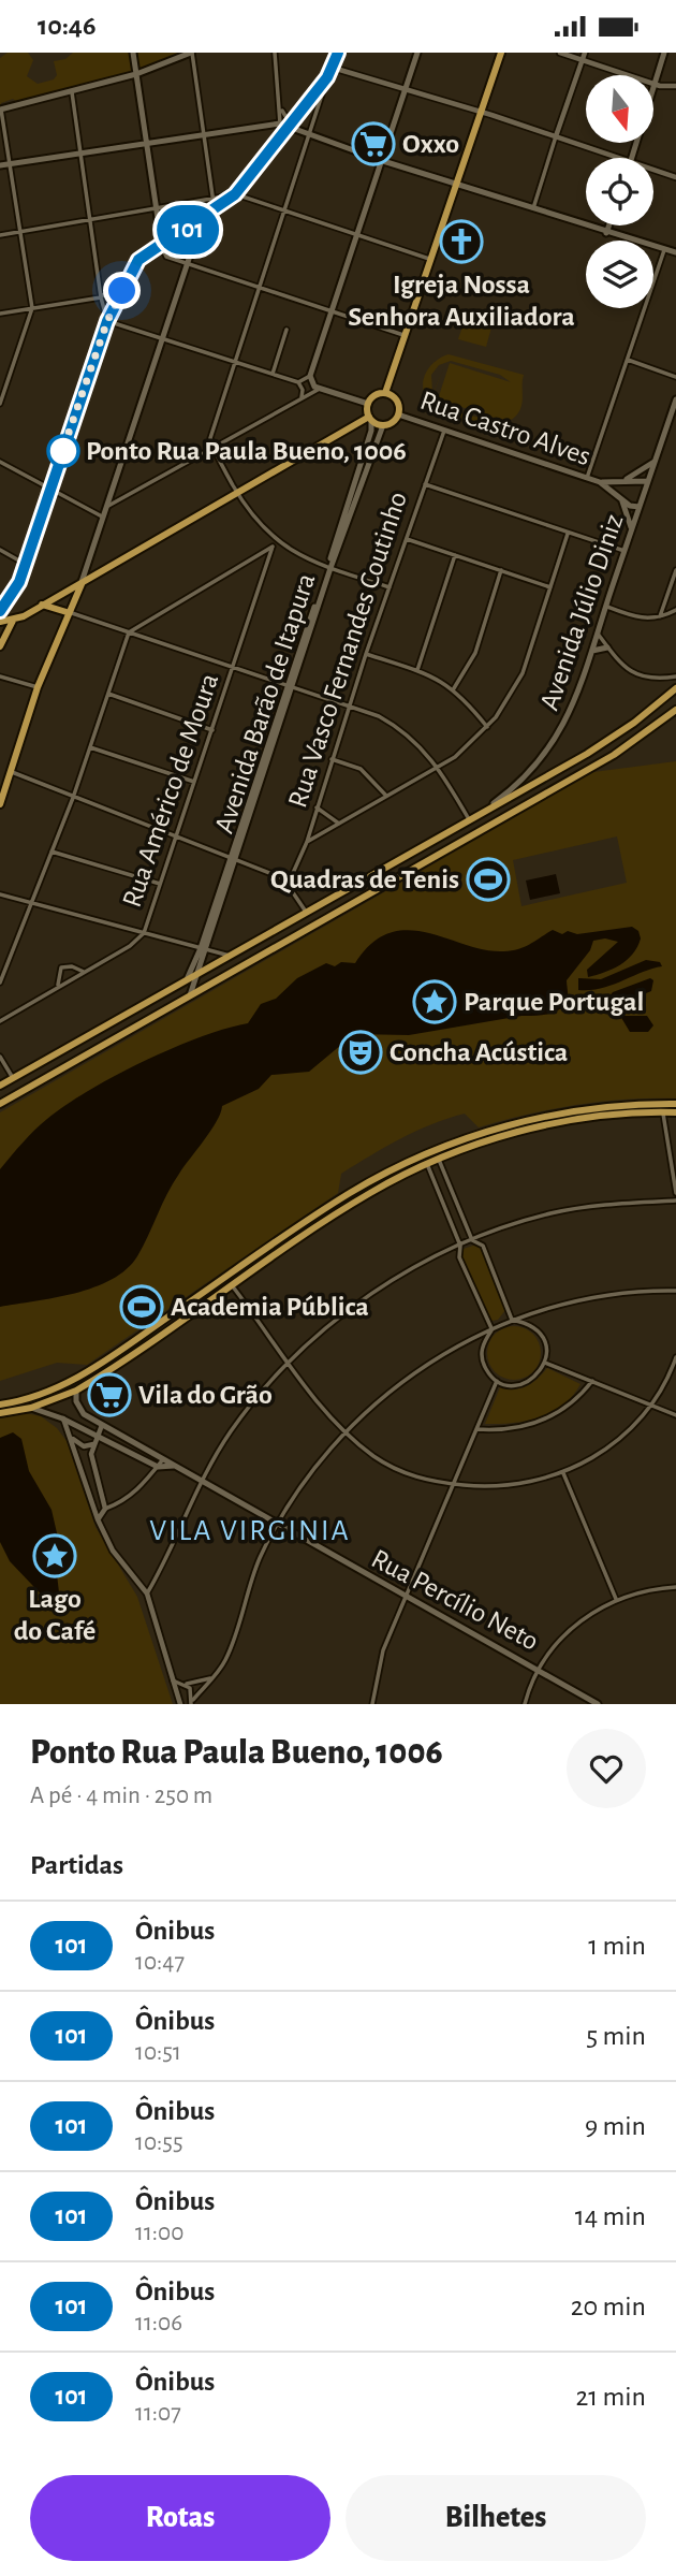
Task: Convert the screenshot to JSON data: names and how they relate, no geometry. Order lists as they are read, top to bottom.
{
  "streets": {
    "main road": [
      "Rua Castro Alves",
      "Avenida Júlio Diniz",
      "Avenida Barão de Itapura",
      "Rua Percílio Neto"
    ],
    "street": ["Rua Vasco Fernandes Coutinho", "Rua Américo de Moura"]
  },
  "crossings": [
    ["Rua Castro Alves", "Avenida Júlio Diniz"],
    ["Rua Castro Alves", "Rua Vasco Fernandes Coutinho"],
    ["Rua Castro Alves", "Avenida Barão de Itapura"]
  ],
  "districts": ["VILA VIRGINIA"],
  "places": {
    "supermarket": ["Oxxo", "Vila do Grão"],
    "church": ["Igreja Nossa Senhora Auxiliadora"],
    "other": ["Ponto Rua Paula Bueno, 1006"],
    "sports": ["Quadras de Tenis", "Academia Pública"],
    "place": ["Parque Portugal", "Lago do Café"],
    "theatre": ["Concha Acústica"]
  },
  "lines": ["bus line 101"],
  "north": "bottom",
  "page": {
    "status": "10:46",
    "on_map": "101",
    "heading": [
      ["Ponto Rua Paula Bueno, 1006", "A pé · 4 min · 250 m"],
      "Partidas"
    ],
    "list": [
      {
        "mark": "101",
        "name": "Ônibus",
        "note": "10:47",
        "value": "1 min"
      },
      {
        "mark": "101",
        "name": "Ônibus",
        "note": "10:51",
        "value": "5 min"
      },
      {
        "mark": "101",
        "name": "Ônibus",
        "note": "10:55",
        "value": "9 min"
      },
      {
        "mark": "101",
        "name": "Ônibus",
        "note": "11:00",
        "value": "14 min"
      },
      {
        "mark": "101",
        "name": "Ônibus",
        "note": "11:06",
        "value": "20 min"
      },
      {
        "mark": "101",
        "name": "Ônibus",
        "note": "11:07",
        "value": "21 min"
      }
    ],
    "buttons": ["Rotas", "Bilhetes"]
  }
}
